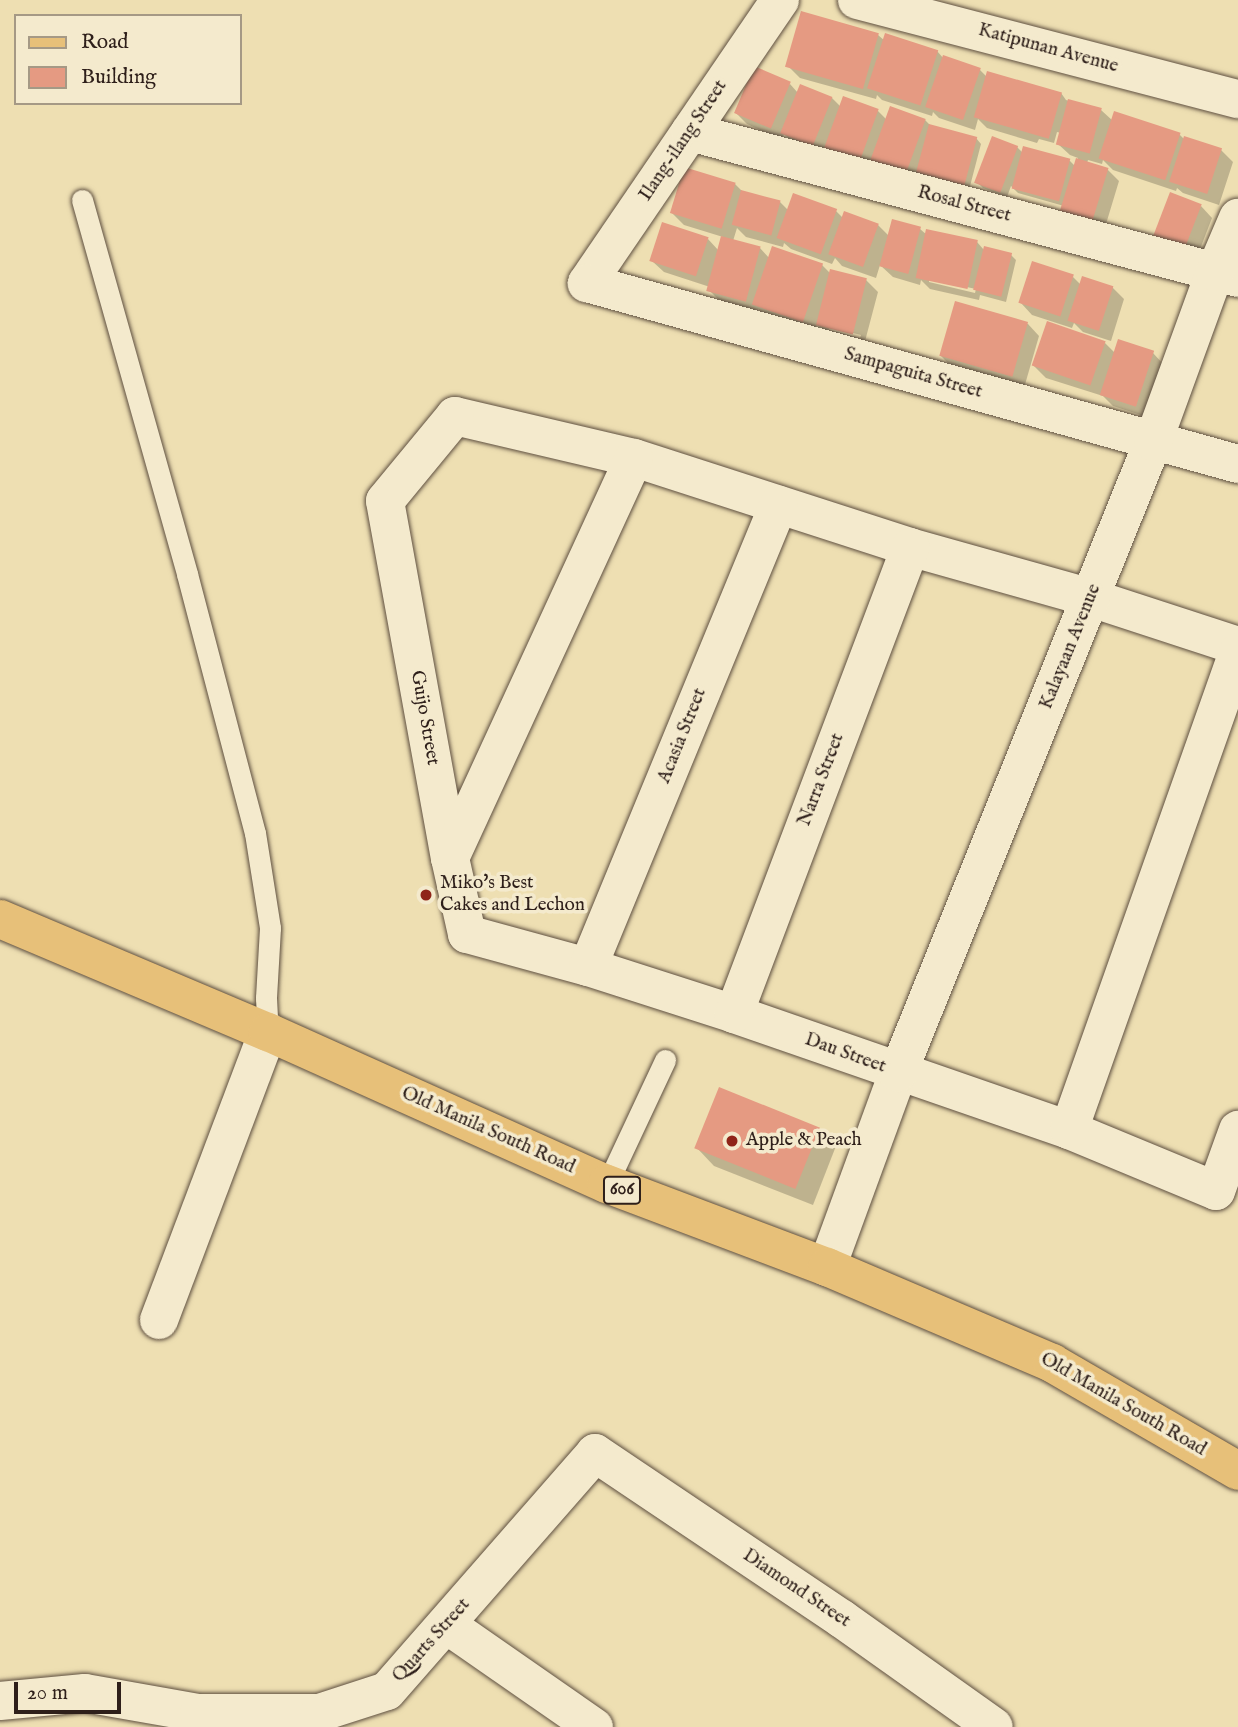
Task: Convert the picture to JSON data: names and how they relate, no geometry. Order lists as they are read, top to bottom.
{
  "streets": {
    "main road": ["Old Manila South Road", "606"],
    "street": [
      "Katipunan Avenue",
      "Ilang-ilang Street",
      "Rosal Street",
      "Sampaguita Street",
      "Kalayaan Avenue",
      "Guijo Street",
      "Acasia Street",
      "Narra Street",
      "Dau Street",
      "Diamond Street",
      "Quarts Street"
    ]
  },
  "crossings": [
    ["Ilang-ilang Street", "Rosal Street"],
    ["Ilang-ilang Street", "Sampaguita Street"],
    ["Rosal Street", "Kalayaan Avenue"],
    ["Sampaguita Street", "Kalayaan Avenue"],
    ["Kalayaan Avenue", "Dau Street"],
    ["Kalayaan Avenue", "Old Manila South Road"],
    ["Guijo Street", "Dau Street"],
    ["Acasia Street", "Dau Street"],
    ["Narra Street", "Dau Street"],
    ["Diamond Street", "Quarts Street"]
  ],
  "places": ["Miko's Best Cakes and Lechon", "Apple & Peach"],
  "legend": ["Road", "Building"],
  "scale_bar": "20 m"
}
